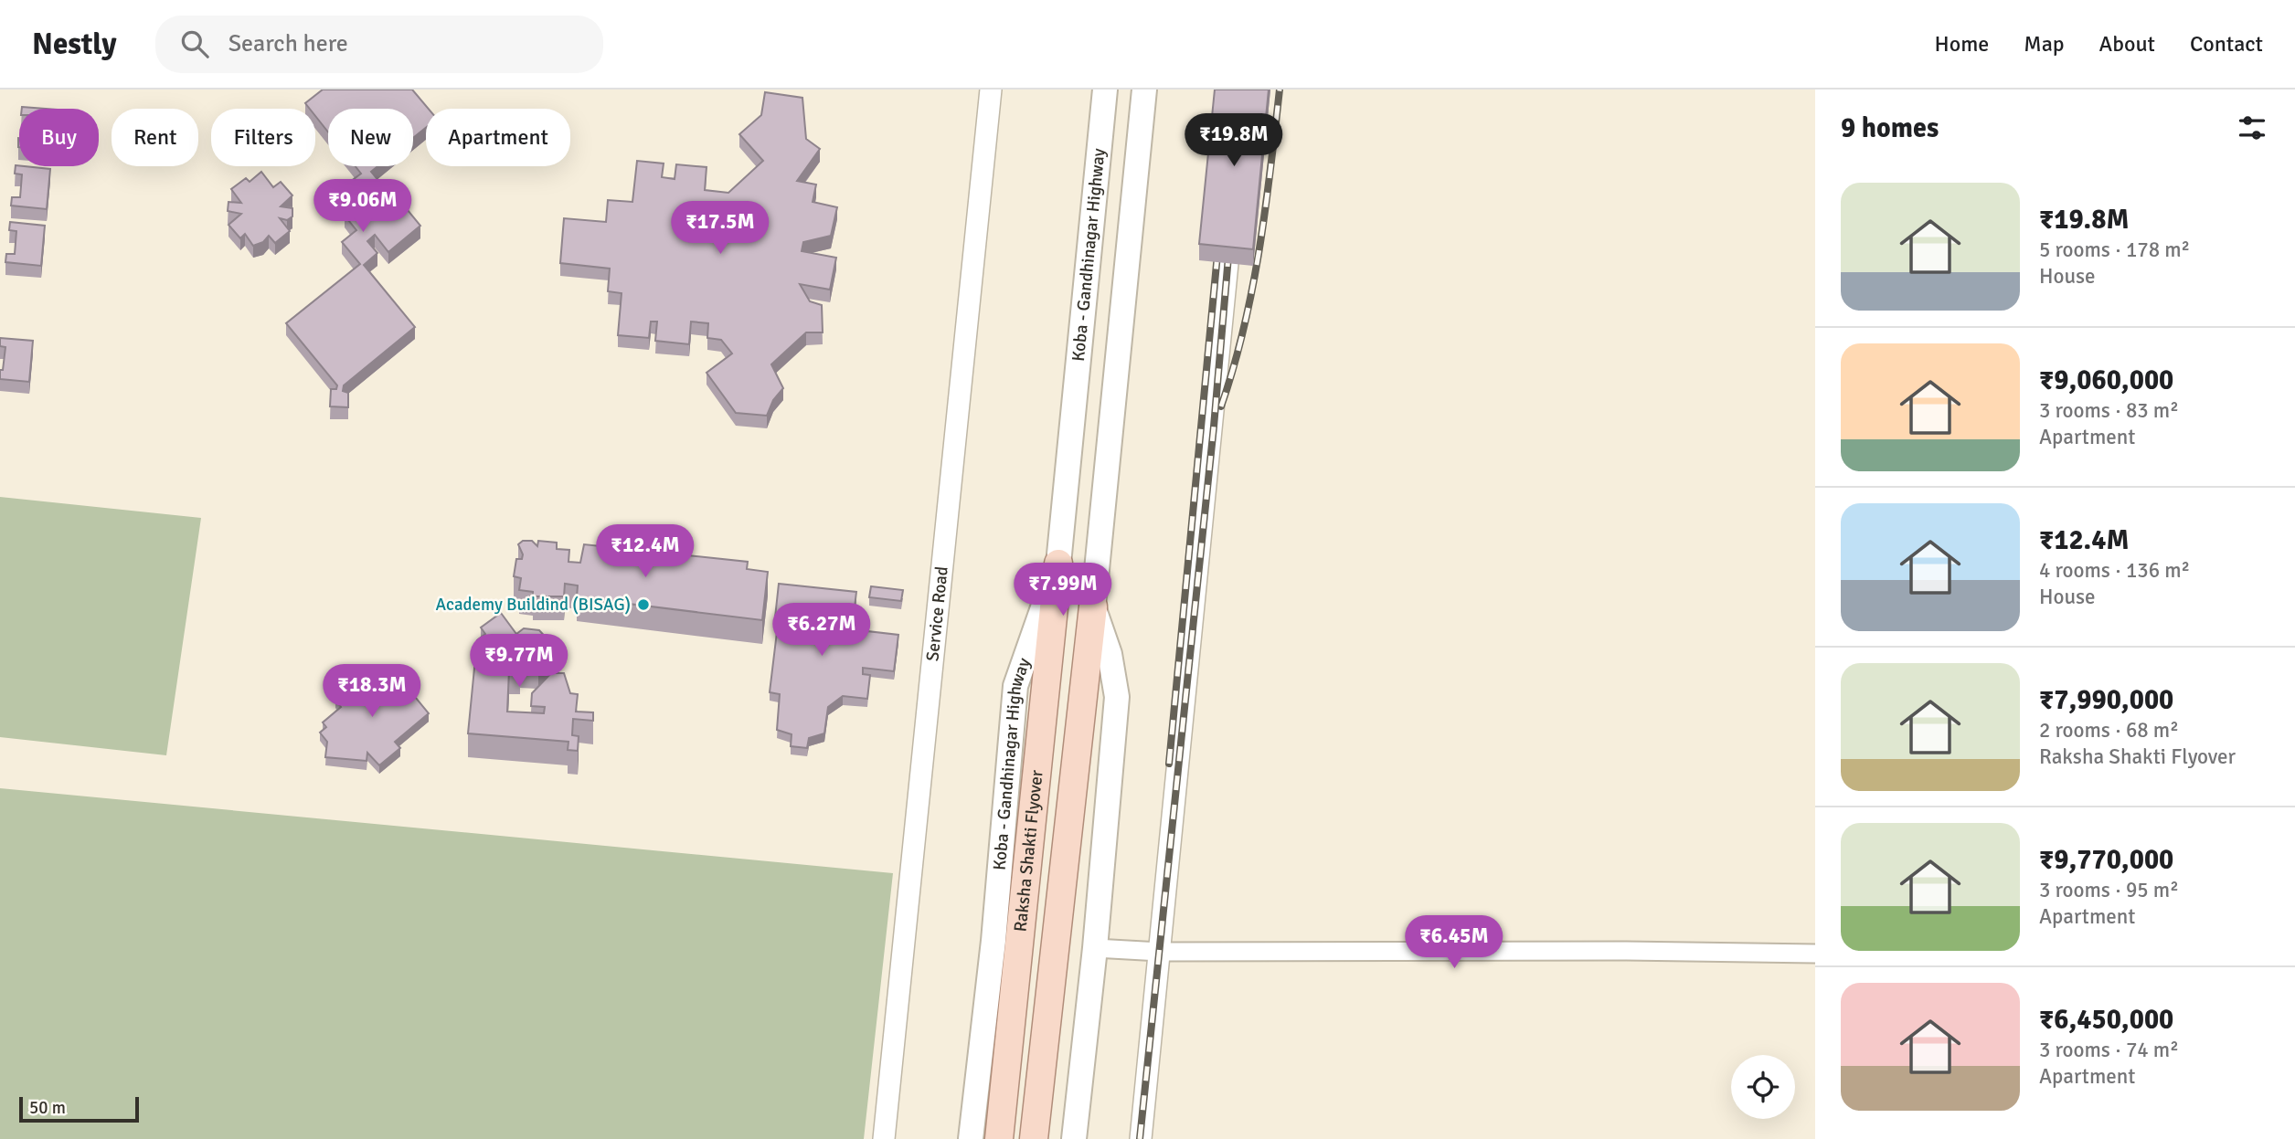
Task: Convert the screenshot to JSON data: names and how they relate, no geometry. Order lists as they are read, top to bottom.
{
  "streets": {
    "main road": ["Koba - Gandhinagar Highway", "Raksha Shakti Flyover"],
    "street": ["Service Road"]
  },
  "crossings": [
    ["Koba - Gandhinagar Highway", "Raksha Shakti Flyover"]
  ],
  "places": ["Academy Buildind (BISAG)"],
  "scale_bar": "50 m",
  "page": {
    "header": "Nestly",
    "search": "Search here",
    "nav": [
      "Home",
      "Map",
      "About",
      "Contact"
    ],
    "heading": "9 homes",
    "chip": [
      "Buy",
      "Rent",
      "Filters",
      "New",
      "Apartment"
    ],
    "price": [
      "₹19.8M",
      "₹9.06M",
      "₹17.5M",
      "₹12.4M",
      "₹7.99M",
      "₹6.27M",
      "₹9.77M",
      "₹18.3M",
      "₹6.45M"
    ],
    "list": [
      {
        "name": "₹19.8M",
        "note": "5 rooms · 178 m² · House"
      },
      {
        "name": "₹9,060,000",
        "note": "3 rooms · 83 m² · Apartment"
      },
      {
        "name": "₹12.4M",
        "note": "4 rooms · 136 m² · House"
      },
      {
        "name": "₹7,990,000",
        "note": "2 rooms · 68 m² · Raksha Shakti Flyover"
      },
      {
        "name": "₹9,770,000",
        "note": "3 rooms · 95 m² · Apartment"
      },
      {
        "name": "₹6,450,000",
        "note": "3 rooms · 74 m² · Apartment"
      }
    ],
    "scale": "50 m"
  }
}
